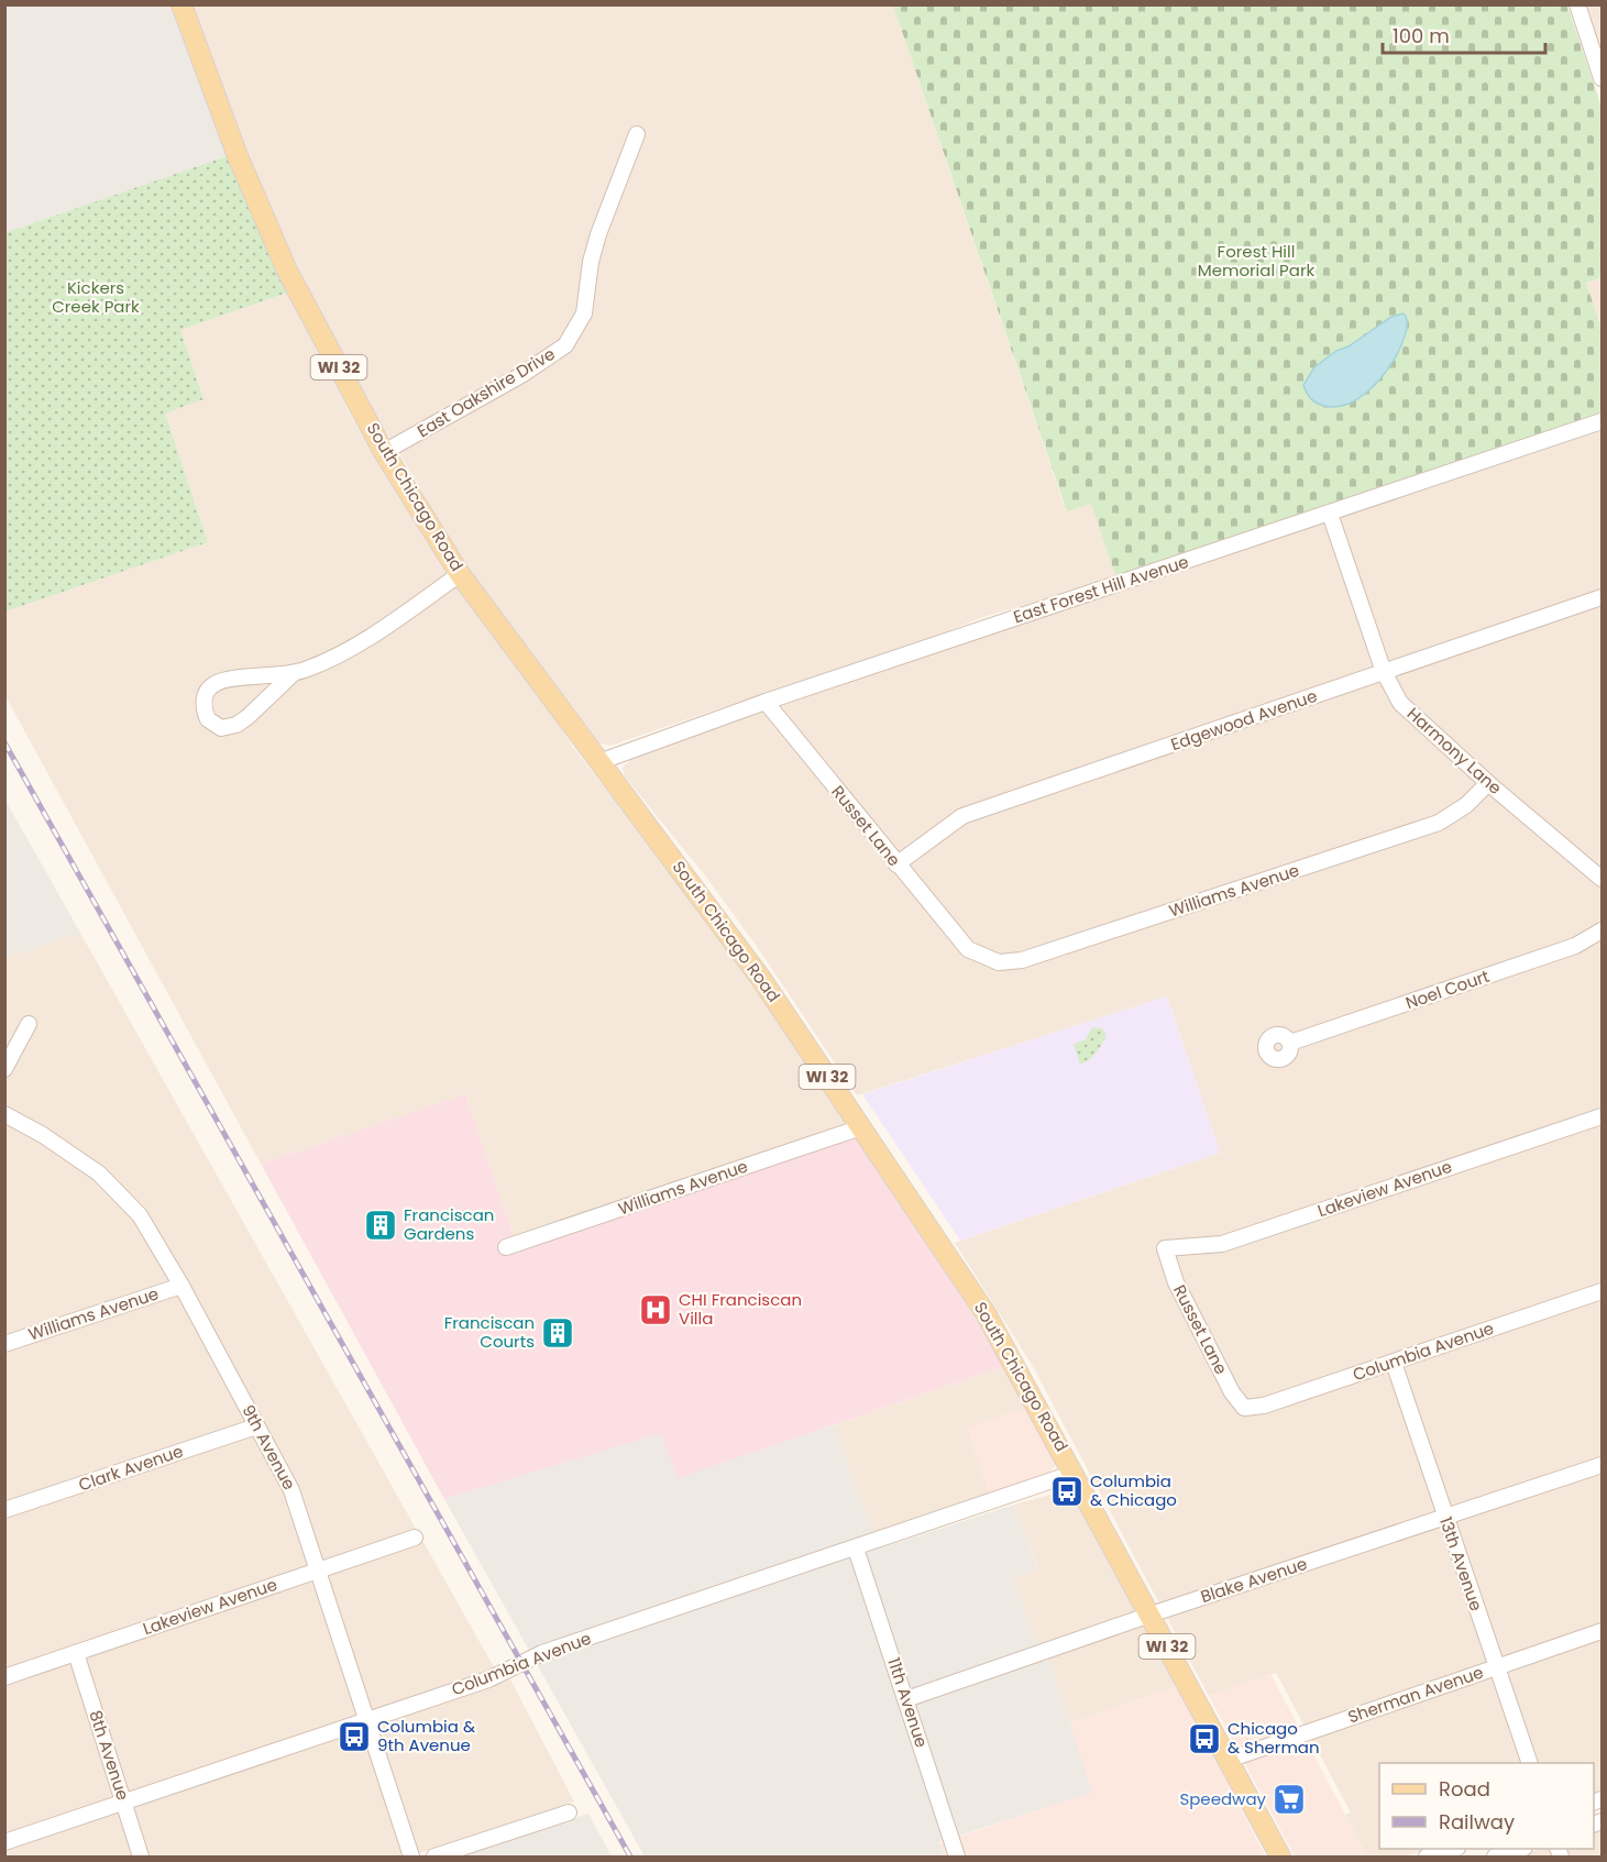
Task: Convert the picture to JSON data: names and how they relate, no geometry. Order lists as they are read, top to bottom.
{
  "streets": {
    "main road": ["WI 32", "South Chicago Road"],
    "street": [
      "East Oakshire Drive",
      "East Forest Hill Avenue",
      "Edgewood Avenue",
      "Harmony Lane",
      "Russet Lane",
      "Williams Avenue",
      "Noel Court",
      "Lakeview Avenue",
      "Columbia Avenue",
      "9th Avenue",
      "Clark Avenue",
      "13th Avenue",
      "Blake Avenue",
      "Sherman Avenue",
      "11th Avenue",
      "8th Avenue"
    ]
  },
  "crossings": [
    ["East Oakshire Drive", "South Chicago Road"],
    ["South Chicago Road", "East Forest Hill Avenue"],
    ["South Chicago Road", "Williams Avenue"],
    ["South Chicago Road", "Columbia Avenue"],
    ["South Chicago Road", "Blake Avenue"],
    ["South Chicago Road", "Sherman Avenue"],
    ["East Forest Hill Avenue", "Harmony Lane"],
    ["East Forest Hill Avenue", "Russet Lane"],
    ["Edgewood Avenue", "Harmony Lane"],
    ["Edgewood Avenue", "Russet Lane"],
    ["Harmony Lane", "Williams Avenue"],
    ["Russet Lane", "Williams Avenue"],
    ["Russet Lane", "Lakeview Avenue"],
    ["Russet Lane", "Columbia Avenue"],
    ["Williams Avenue", "9th Avenue"],
    ["Lakeview Avenue", "9th Avenue"],
    ["Lakeview Avenue", "8th Avenue"],
    ["Columbia Avenue", "9th Avenue"],
    ["Columbia Avenue", "13th Avenue"],
    ["Columbia Avenue", "11th Avenue"],
    ["Columbia Avenue", "8th Avenue"],
    ["9th Avenue", "Clark Avenue"],
    ["13th Avenue", "Blake Avenue"],
    ["13th Avenue", "Sherman Avenue"],
    ["Blake Avenue", "11th Avenue"]
  ],
  "parks": ["Forest Hill Memorial Park", "Kickers Creek Park"],
  "places": {
    "building": ["Franciscan Gardens", "Franciscan Courts"],
    "hospital": ["CHI Franciscan Villa"],
    "bus stop": ["Columbia & Chicago", "Columbia & 9th Avenue", "Chicago & Sherman"],
    "supermarket": ["Speedway"]
  },
  "legend": ["Road", "Railway"],
  "scale_bar": "100 m"
}
